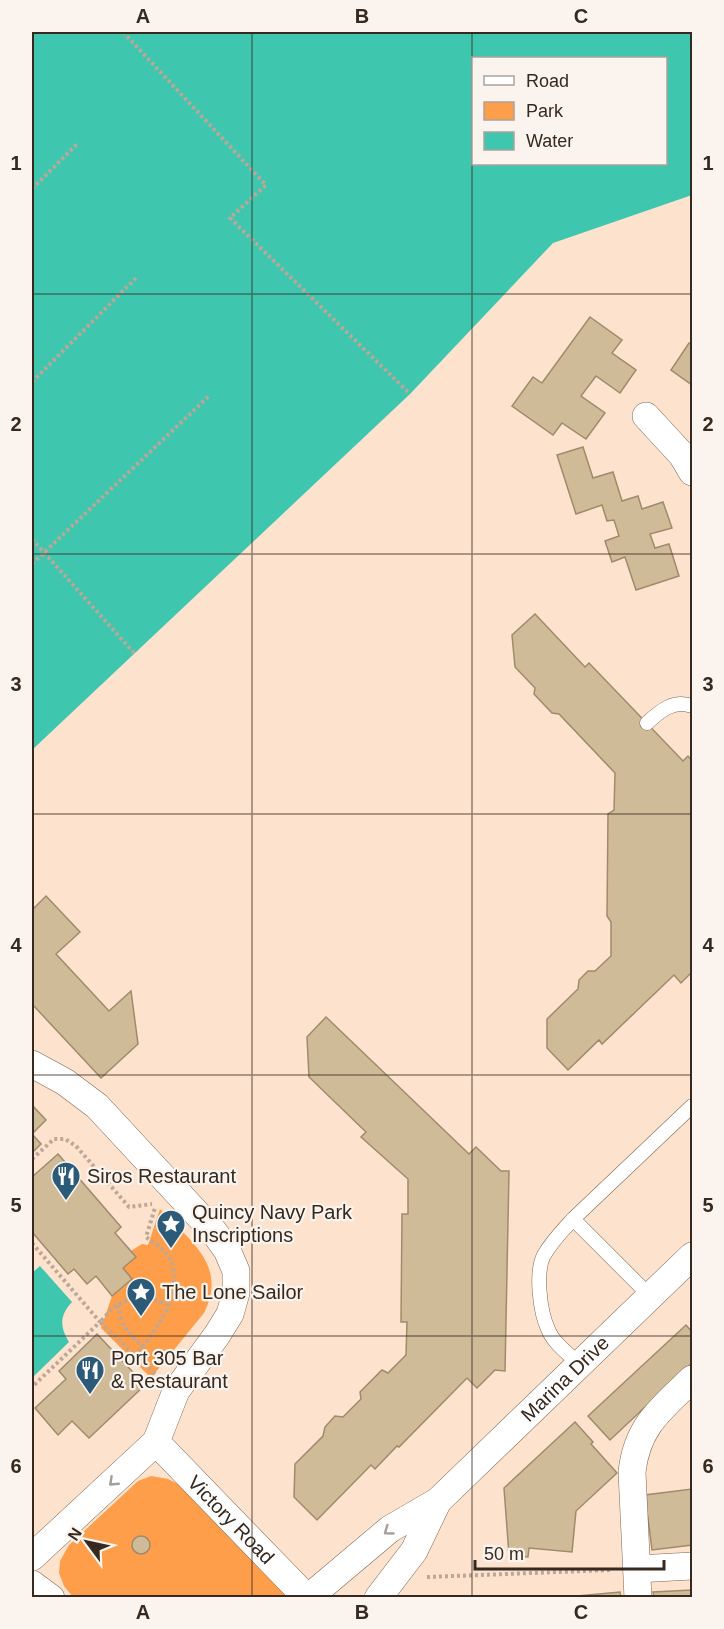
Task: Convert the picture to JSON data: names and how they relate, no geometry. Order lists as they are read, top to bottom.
{
  "streets": {
    "street": ["Marina Drive", "Victory Road"]
  },
  "crossings": [
    ["Marina Drive", "Victory Road"]
  ],
  "places": {
    "restaurant": ["Siros Restaurant", "Port 305 Bar & Restaurant"],
    "place": ["Quincy Navy Park Inscriptions", "The Lone Sailor"]
  },
  "legend": ["Road", "Park", "Water"],
  "scale_bar": "50 m",
  "north": "top left",
  "grid": {
    "columns": ["A", "B", "C"],
    "rows": [
      "1",
      "2",
      "3",
      "4",
      "5",
      "6"
    ]
  }
}
